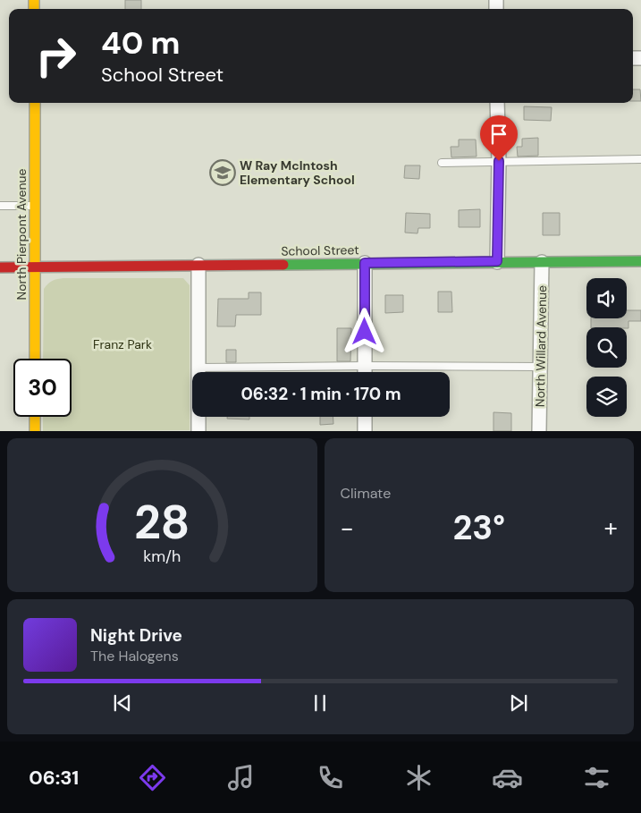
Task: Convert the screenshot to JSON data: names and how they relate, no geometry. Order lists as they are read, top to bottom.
{
  "streets": {
    "main road": ["North Pierpont Avenue", "School Street"],
    "street": ["North Willard Avenue"]
  },
  "crossings": [
    ["North Pierpont Avenue", "School Street"],
    ["School Street", "North Willard Avenue"]
  ],
  "parks": ["Franz Park"],
  "places": {
    "school or university": ["W Ray McIntosh Elementary School"]
  },
  "page": {
    "turn": ["40 m", "School Street"],
    "limit": "30",
    "trip": "06:32 · 1 min · 170 m",
    "tile": "Climate",
    "heat": ["−", "23°", "+"],
    "song": ["Night Drive", "The Halogens"],
    "tabs": "06:31",
    "gauge": ["28", "km/h"]
  }
}
